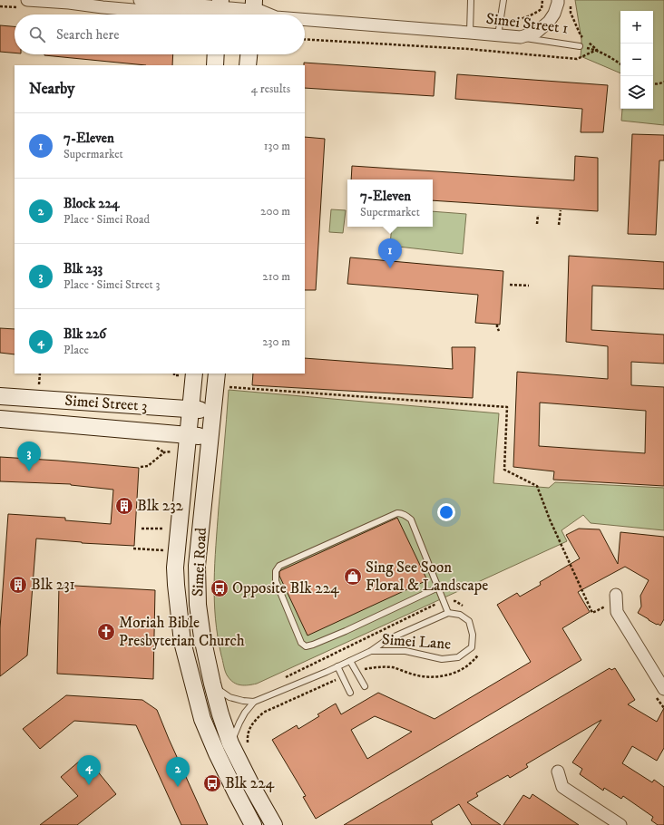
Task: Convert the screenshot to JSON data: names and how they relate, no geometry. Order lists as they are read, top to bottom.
{
  "streets": {
    "main road": ["Simei Street 3", "Simei Road"],
    "street": ["Simei Street 1"],
    "lane": ["Simei Lane"]
  },
  "crossings": [
    ["Simei Street 3", "Simei Road"],
    ["Simei Road", "Simei Lane"]
  ],
  "places": {
    "building": ["Blk 232", "Blk 231"],
    "shop": ["Sing See Soon Floral & Landscape"],
    "bus stop": ["Opposite Blk 224", "Blk 224"],
    "church": ["Moriah Bible Presbyterian Church"]
  },
  "page": {
    "map_buttons": ["+", "−"],
    "search": "Search here",
    "heading": ["Nearby", "4 results"],
    "list": [
      {
        "mark": "1",
        "name": "7-Eleven",
        "note": "Supermarket",
        "value": "130 m"
      },
      {
        "mark": "2",
        "name": "Block 224",
        "note": "Place · Simei Road",
        "value": "200 m"
      },
      {
        "mark": "3",
        "name": "Blk 233",
        "note": "Place · Simei Street 3",
        "value": "210 m"
      },
      {
        "mark": "4",
        "name": "Blk 226",
        "note": "Place",
        "value": "230 m"
      }
    ],
    "popup": ["7-Eleven", "Supermarket"],
    "pins": [
      "1",
      "3",
      "4",
      "2"
    ]
  }
}
